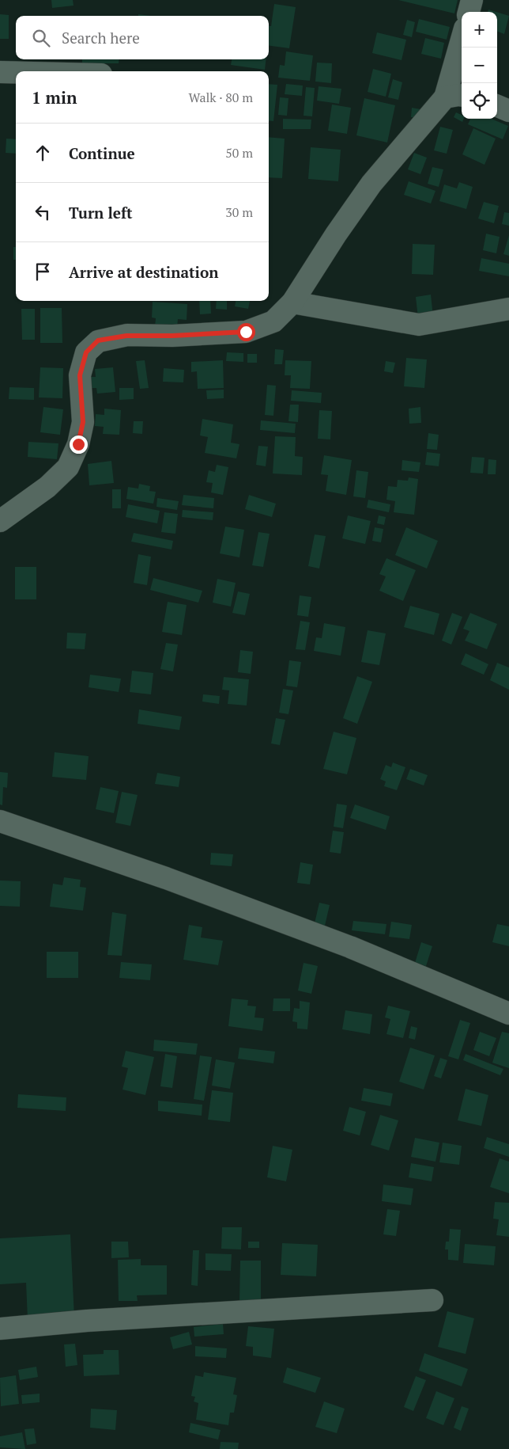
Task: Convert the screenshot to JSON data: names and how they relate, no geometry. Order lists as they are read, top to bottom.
{
  "page": {
    "map_buttons": ["+", "−"],
    "search": "Search here",
    "heading": ["1 min", "Walk · 80 m"],
    "list": [
      ["Continue", "50 m"],
      ["Turn left", "30 m"],
      "Arrive at destination"
    ]
  }
}
